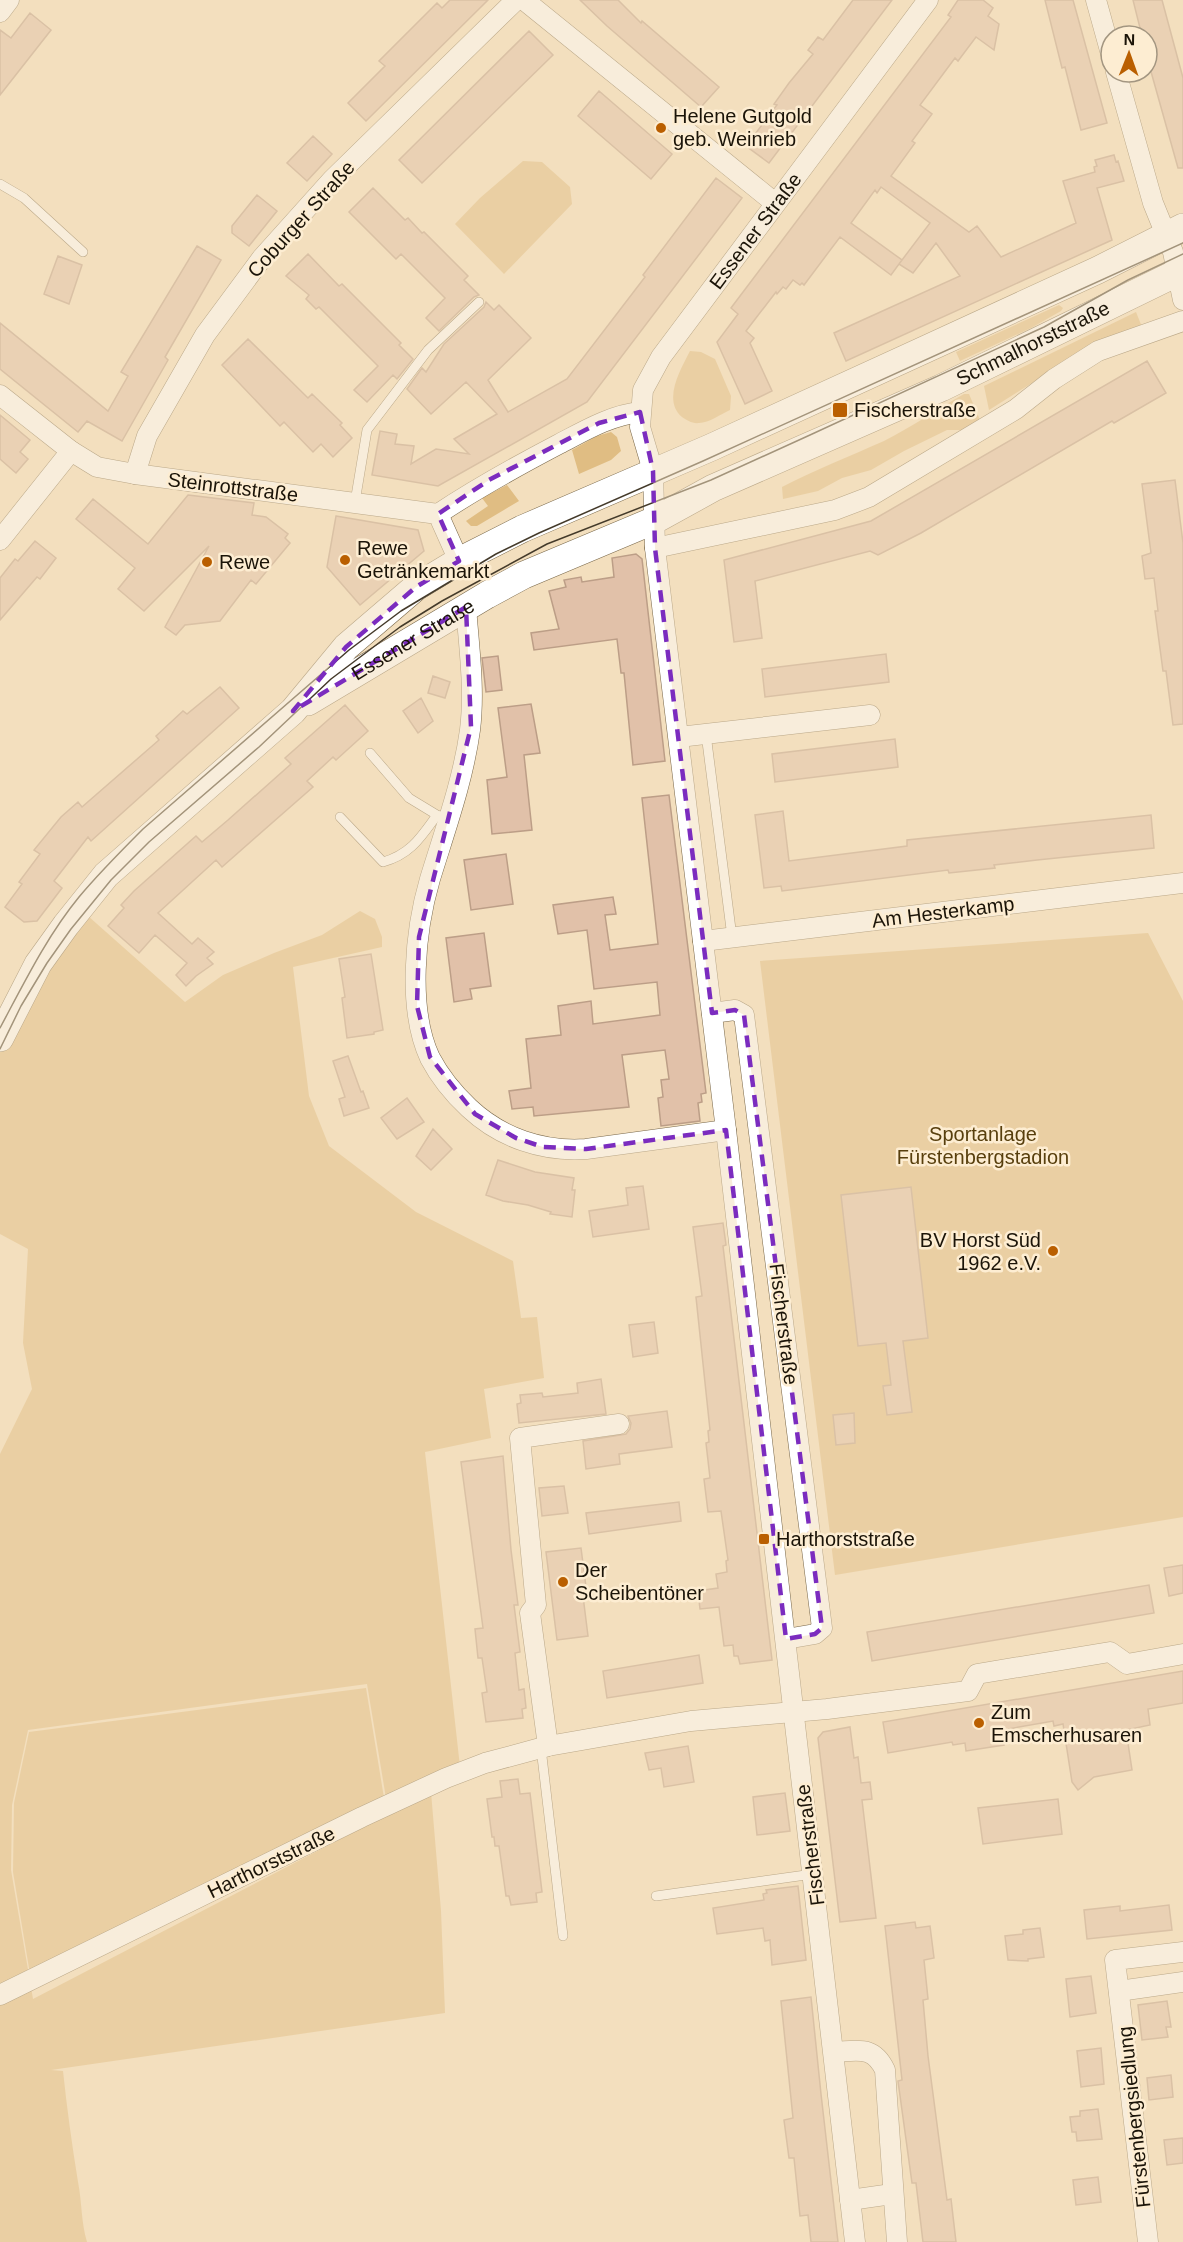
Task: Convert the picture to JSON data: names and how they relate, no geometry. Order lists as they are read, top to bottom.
{
  "streets": {
    "main road": ["Essener Straße", "Schmalhorststraße"],
    "street": [
      "Coburger Straße",
      "Steinrottstraße",
      "Am Hesterkamp",
      "Fischerstraße",
      "Harthorststraße",
      "Fürstenbergsiedlung"
    ]
  },
  "crossings": [
    ["Coburger Straße", "Steinrottstraße"],
    ["Essener Straße", "Schmalhorststraße"],
    ["Essener Straße", "Fischerstraße"],
    ["Schmalhorststraße", "Fischerstraße"],
    ["Am Hesterkamp", "Fischerstraße"],
    ["Fischerstraße", "Harthorststraße"]
  ],
  "parks": ["Sportanlage Fürstenbergstadion"],
  "places": {
    "other": [
      "Helene Gutgold geb. Weinrieb",
      "Rewe Getränkemarkt",
      "Rewe",
      "BV Horst Süd 1962 e.V.",
      "Der Scheibentöner",
      "Zum Emscherhusaren"
    ],
    "transit": ["Fischerstraße", "Harthorststraße"]
  },
  "north": "top"
}
